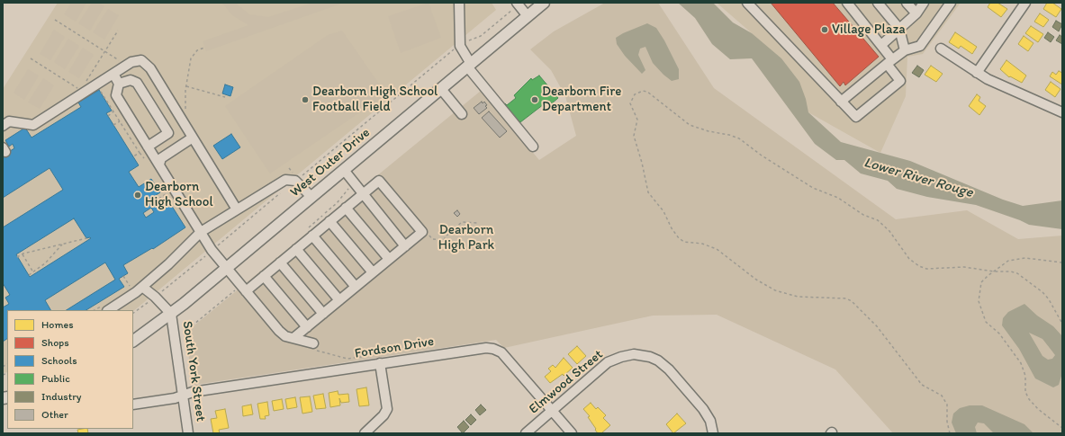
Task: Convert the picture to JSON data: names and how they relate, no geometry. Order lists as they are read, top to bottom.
{
  "streets": {
    "main road": ["West Outer Drive"],
    "street": ["Fordson Drive", "South York Street", "Elmwood Street"]
  },
  "crossings": [
    ["West Outer Drive", "South York Street"],
    ["Fordson Drive", "South York Street"],
    ["Fordson Drive", "Elmwood Street"]
  ],
  "water": ["Lower River Rouge"],
  "parks": ["Dearborn High Park"],
  "places": [
    "Village Plaza",
    "Dearborn High School Football Field",
    "Dearborn Fire Department",
    "Dearborn High School"
  ],
  "legend": [
    "Homes",
    "Shops",
    "Schools",
    "Public",
    "Industry",
    "Other"
  ]
}
